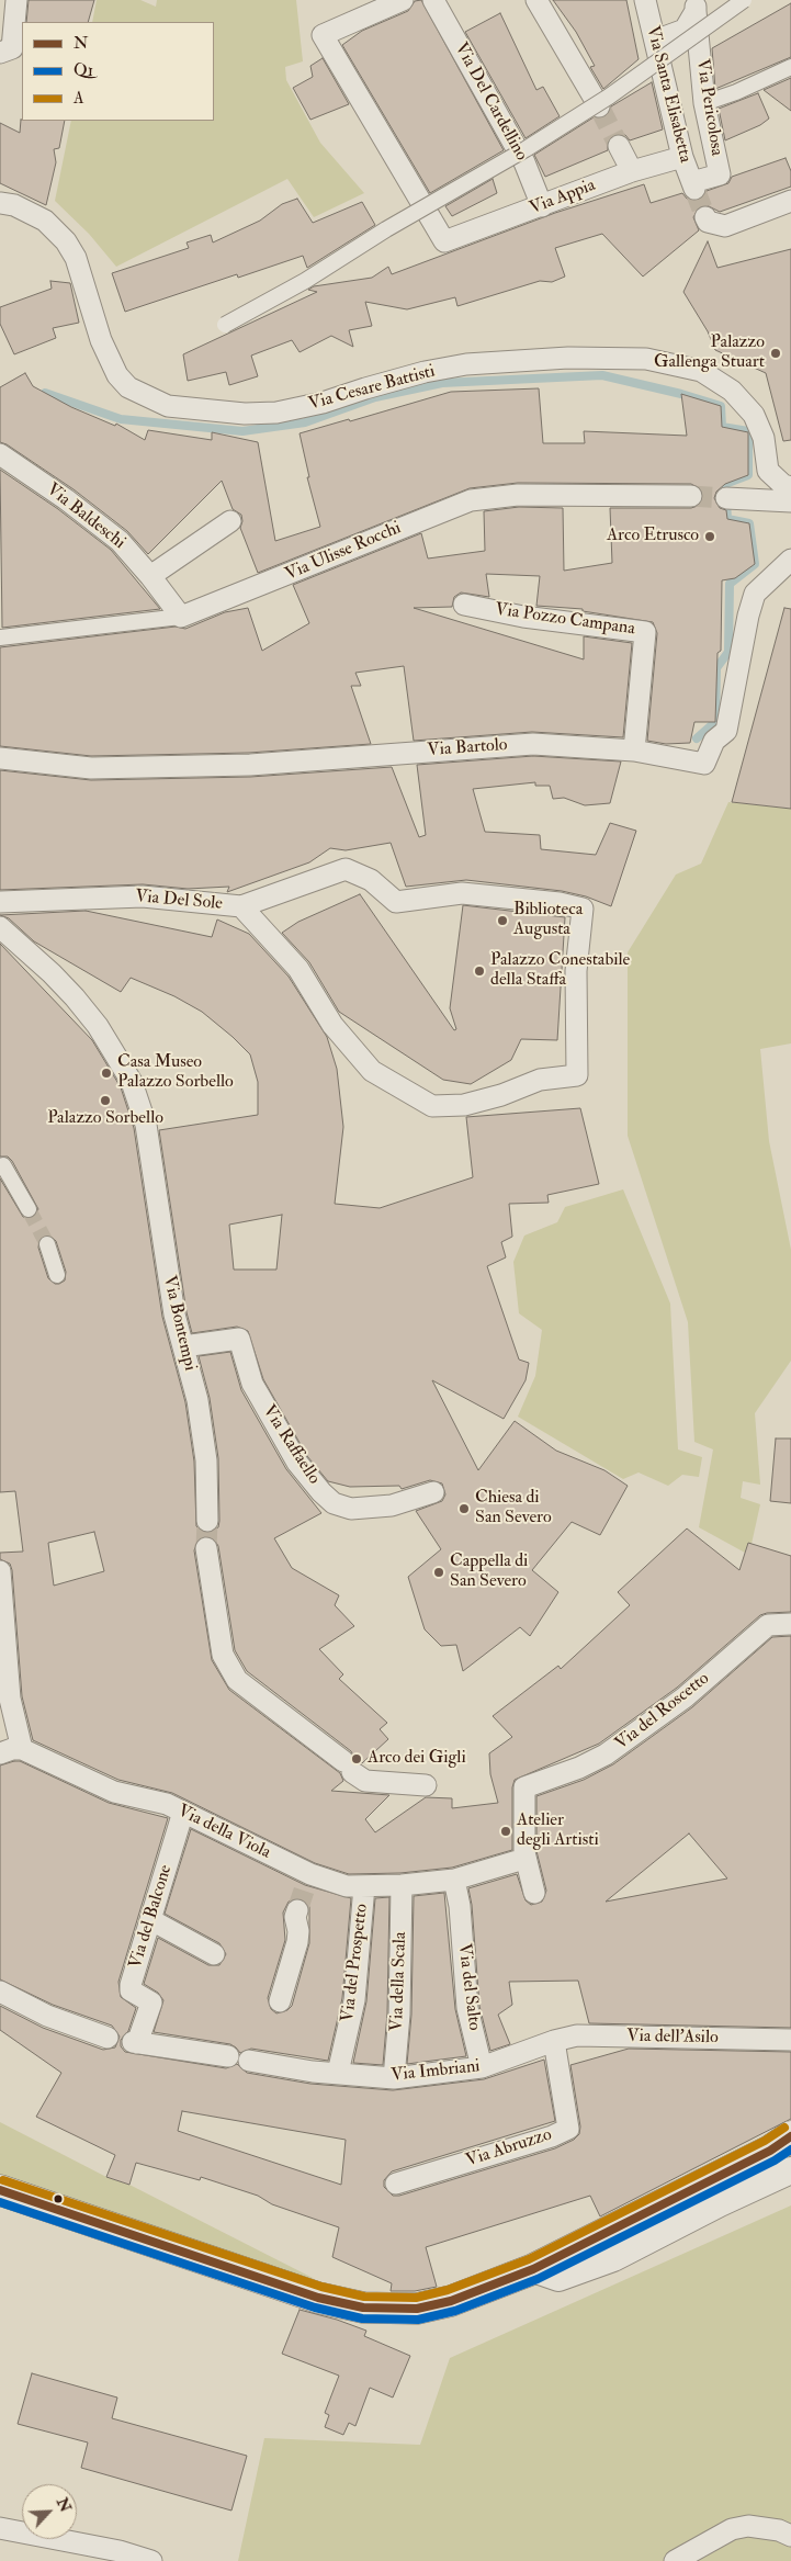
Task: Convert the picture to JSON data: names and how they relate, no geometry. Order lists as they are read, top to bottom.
{
  "streets": {
    "street": [
      "Via Santa Elisabetta",
      "Via Del Cardellino",
      "Via Pericolosa",
      "Via Appia",
      "Via Cesare Battisti",
      "Via Baldeschi",
      "Via Ulisse Rocchi",
      "Via Pozzo Campana",
      "Via Bartolo",
      "Via Del Sole",
      "Via Bontempi",
      "Via Raffaello",
      "Via del Roscetto",
      "Via della Viola",
      "Via del Balcone",
      "Via del Prospetto",
      "Via della Scala",
      "Via del Salto",
      "Via dell'Asilo",
      "Via Imbriani",
      "Via Abruzzo"
    ]
  },
  "crossings": [
    ["Via Santa Elisabetta", "Via Pericolosa"],
    ["Via Santa Elisabetta", "Via Appia"],
    ["Via Del Cardellino", "Via Appia"],
    ["Via Baldeschi", "Via Ulisse Rocchi"],
    ["Via Pozzo Campana", "Via Bartolo"],
    ["Via Bontempi", "Via Raffaello"],
    ["Via del Roscetto", "Via della Viola"],
    ["Via della Viola", "Via del Balcone"],
    ["Via della Viola", "Via del Prospetto"],
    ["Via della Viola", "Via della Scala"],
    ["Via della Viola", "Via del Salto"],
    ["Via del Prospetto", "Via Imbriani"],
    ["Via della Scala", "Via Imbriani"],
    ["Via del Salto", "Via Imbriani"],
    ["Via dell'Asilo", "Via Imbriani"],
    ["Via dell'Asilo", "Via Abruzzo"],
    ["Via Imbriani", "Via Abruzzo"]
  ],
  "places": [
    "Palazzo Gallenga Stuart",
    "Arco Etrusco",
    "Biblioteca Augusta",
    "Palazzo Conestabile della Staffa",
    "Casa Museo Palazzo Sorbello",
    "Palazzo Sorbello",
    "Chiesa di San Severo",
    "Cappella di San Severo",
    "Arco dei Gigli",
    "Atelier degli Artisti"
  ],
  "lines": ["transit line A", "transit line N", "transit line Q1"],
  "legend": ["N", "Q1", "A"],
  "north": "top right"
}
